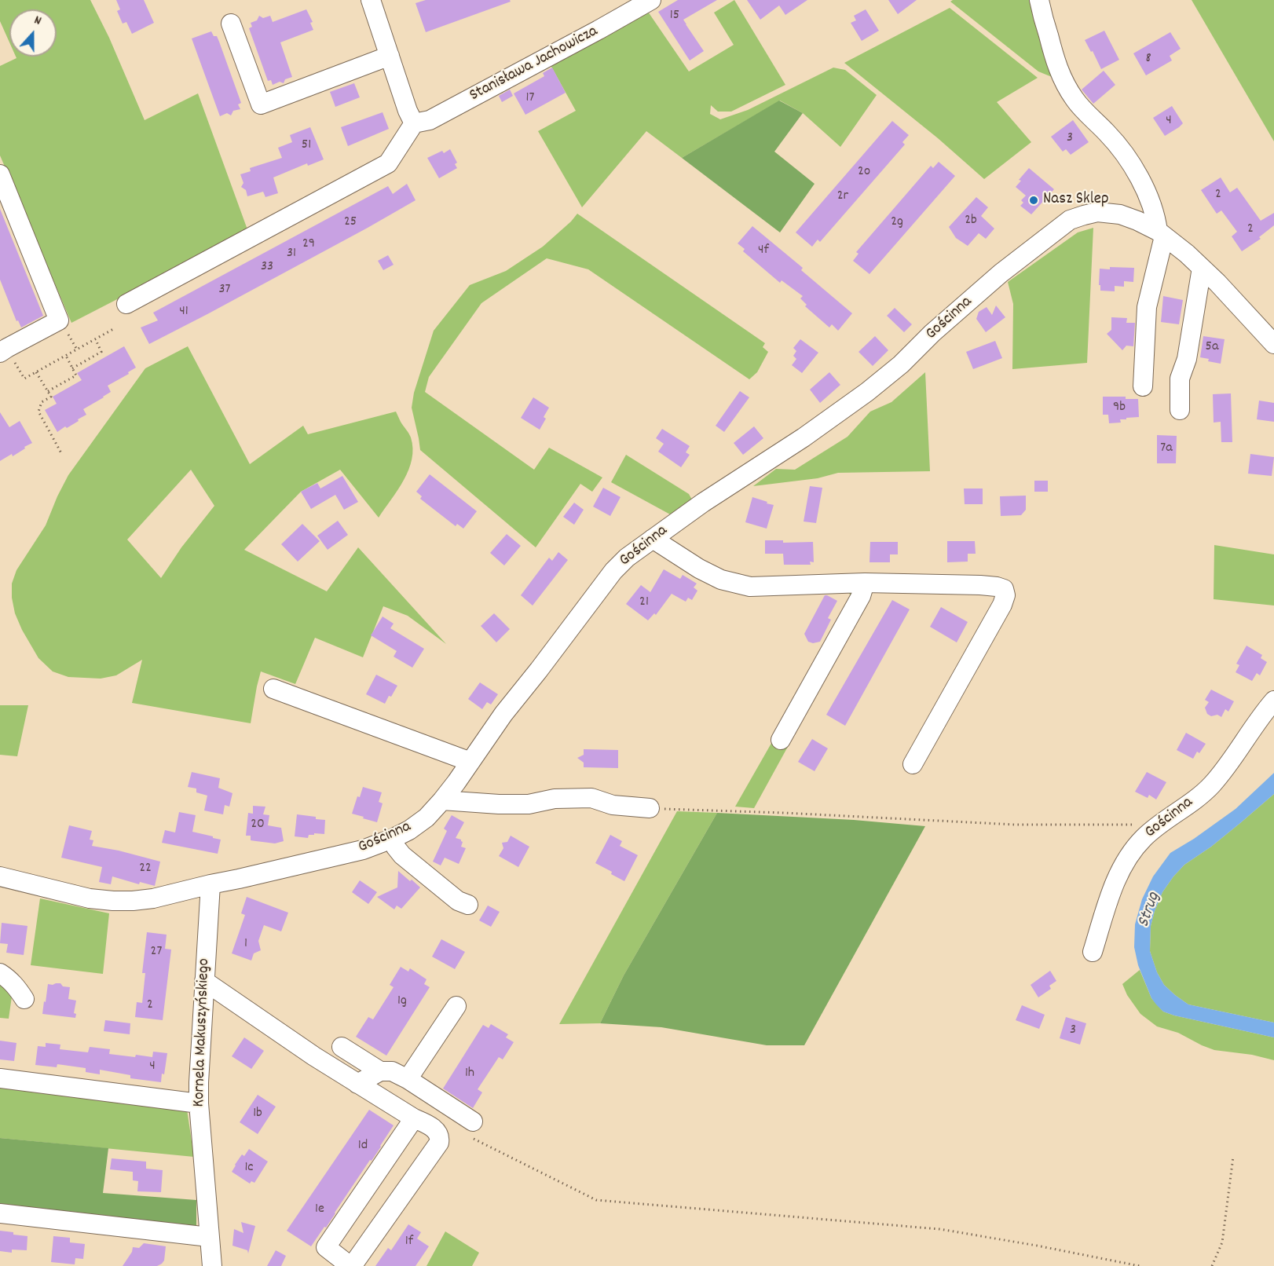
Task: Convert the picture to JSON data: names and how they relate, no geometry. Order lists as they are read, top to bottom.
{
  "streets": {
    "street": ["Stanisława Jachowicza", "Gościnna", "Kornela Makuszyńskiego"]
  },
  "crossings": [
    ["Gościnna", "Kornela Makuszyńskiego"]
  ],
  "water": ["Strug"],
  "places": ["Nasz Sklep"],
  "house_numbers": [
    "15",
    "8",
    "17",
    "4",
    "3",
    "51",
    "2o",
    "2",
    "2r",
    "2b",
    "25",
    "2g",
    "2",
    "29",
    "4f",
    "31",
    "33",
    "37",
    "41",
    "5a",
    "9b",
    "7a",
    "21",
    "20",
    "22",
    "1",
    "27",
    "1g",
    "2",
    "3",
    "4",
    "1h",
    "1b",
    "1d",
    "1c",
    "1e",
    "1f"
  ],
  "north": "top"
}
